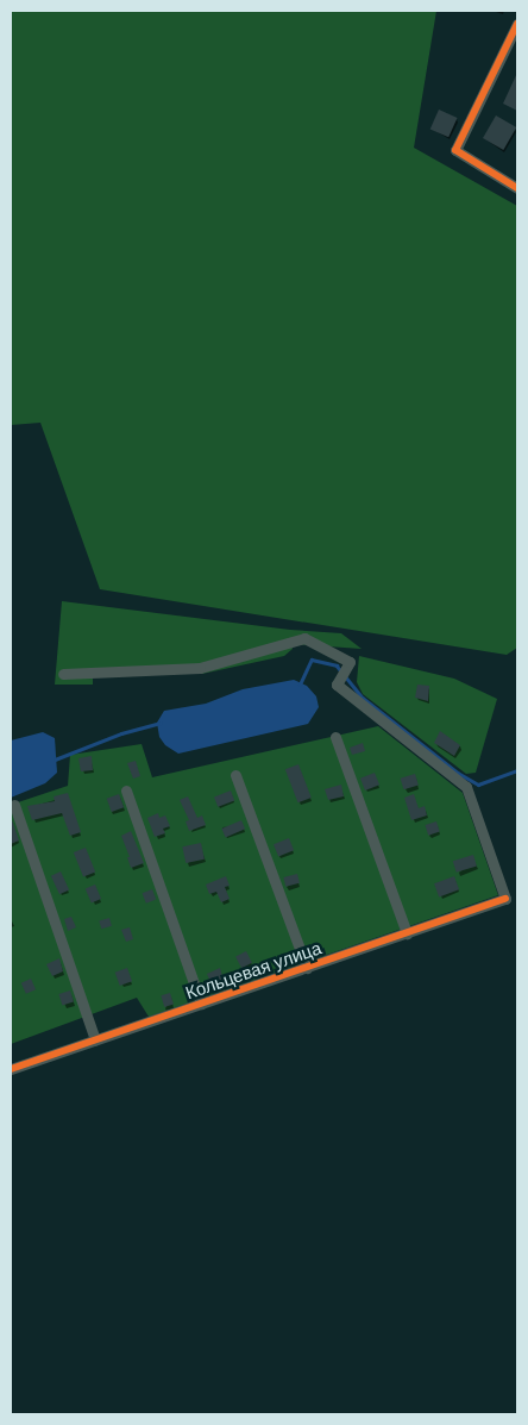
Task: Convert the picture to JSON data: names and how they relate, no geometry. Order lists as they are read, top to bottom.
{
  "streets": {
    "street": ["Кольцевая улица"]
  }
}
